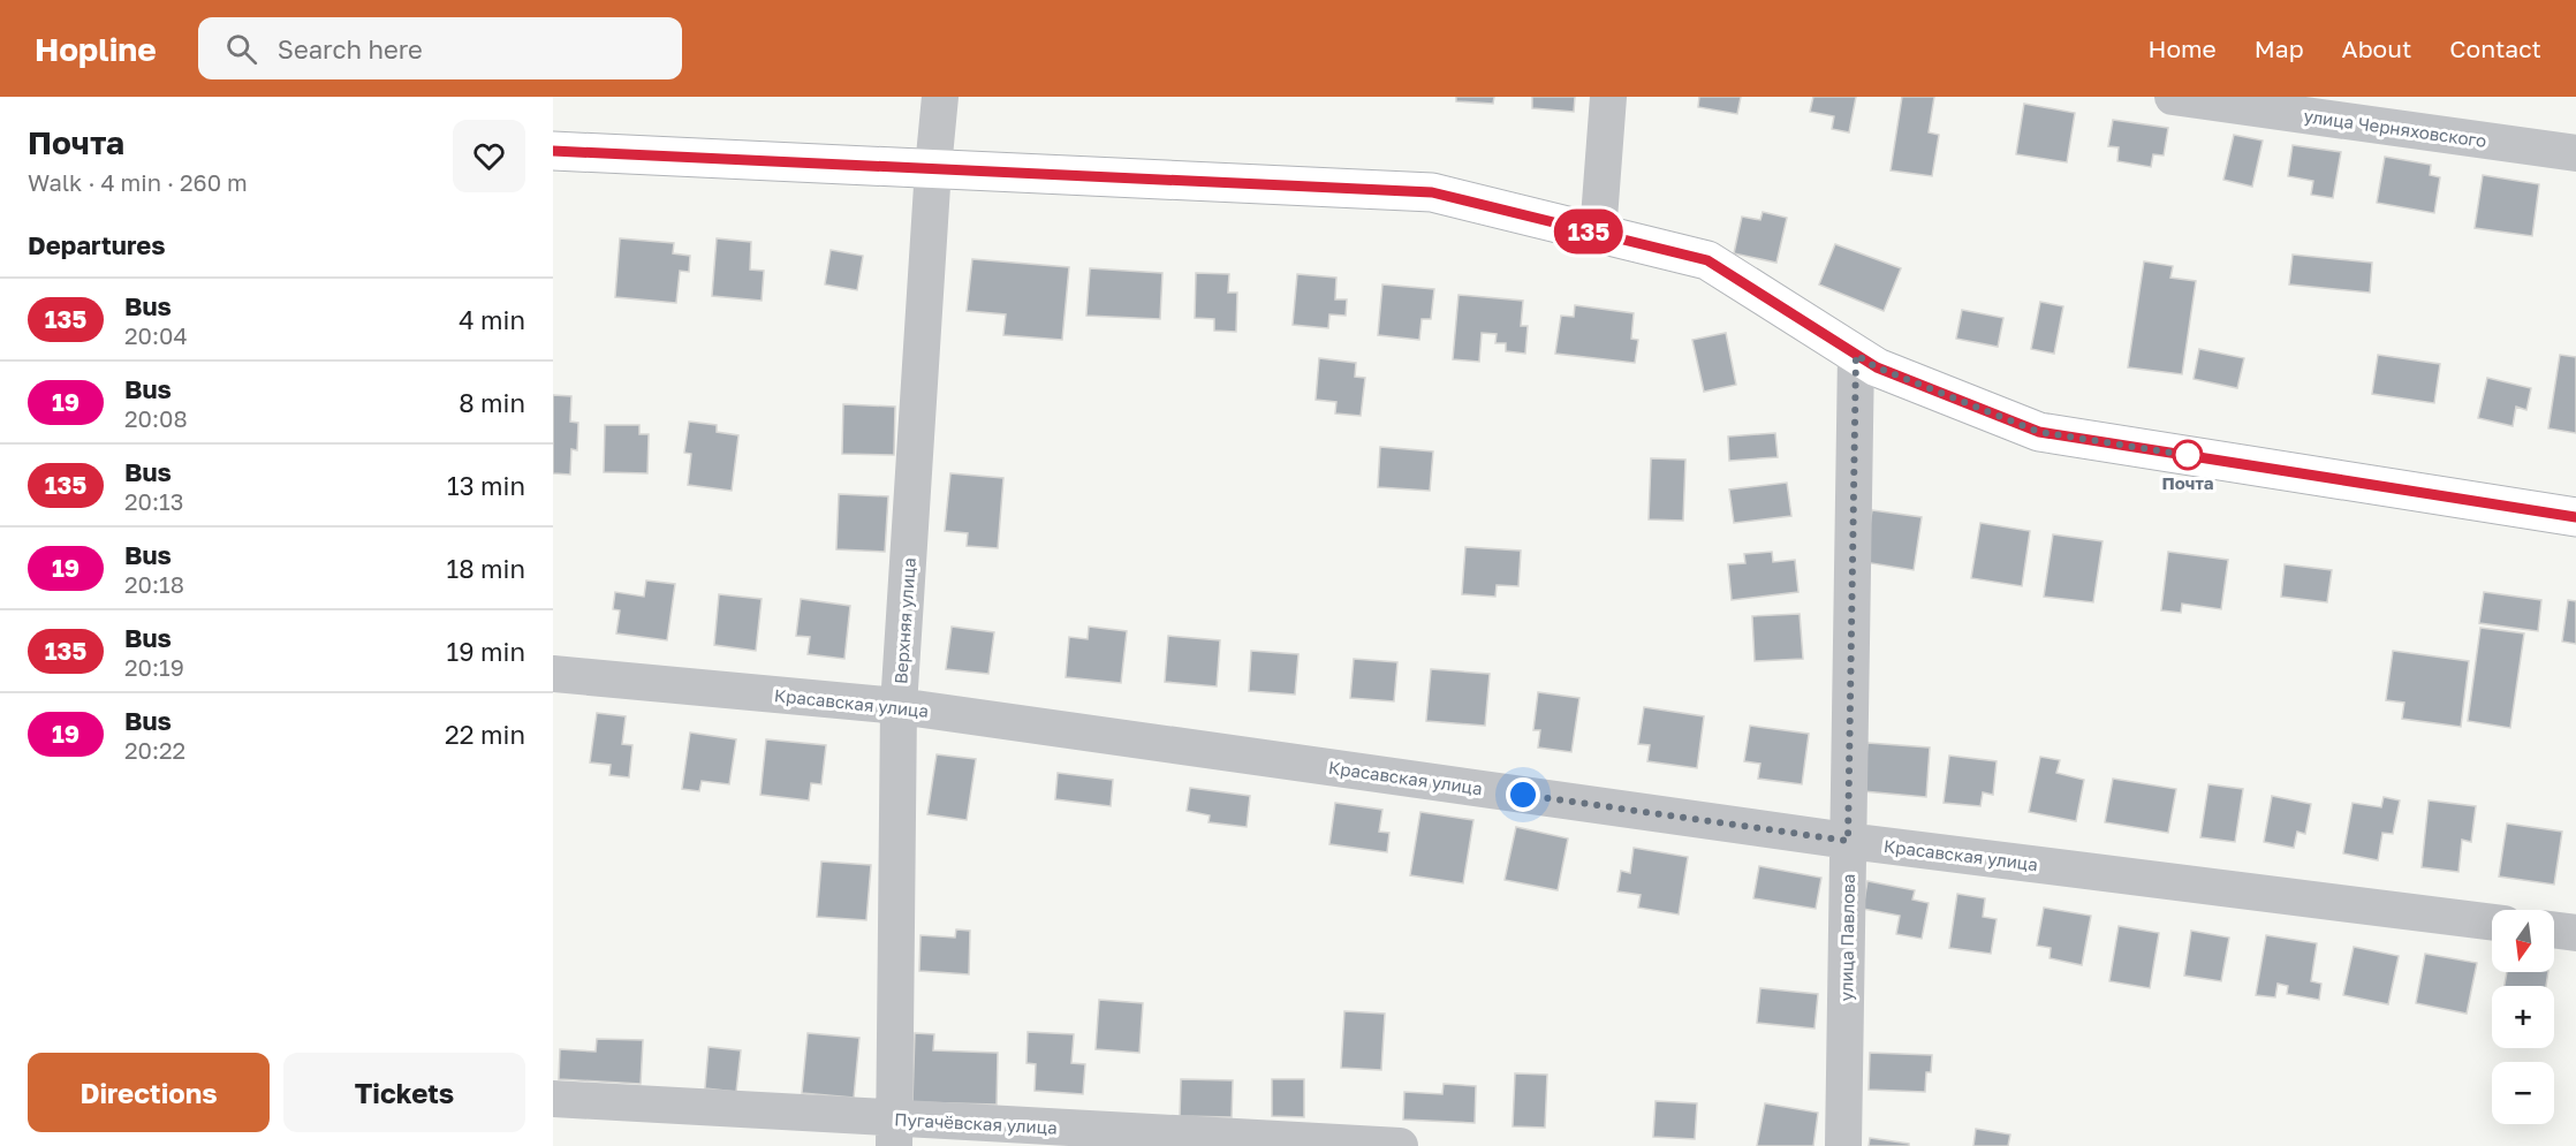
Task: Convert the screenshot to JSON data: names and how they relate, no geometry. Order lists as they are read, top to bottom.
{
  "streets": {
    "street": [
      "улица Черняховского",
      "Верхняя улица",
      "Красавская улица",
      "улица Павлова",
      "Пугачёвская улица"
    ]
  },
  "crossings": [
    ["Верхняя улица", "Красавская улица"],
    ["Верхняя улица", "Пугачёвская улица"],
    ["Красавская улица", "улица Павлова"]
  ],
  "places": ["Почта"],
  "lines": ["bus line 135"],
  "north": "bottom",
  "page": {
    "header": "Hopline",
    "search": "Search here",
    "nav": [
      "Home",
      "Map",
      "About",
      "Contact"
    ],
    "heading": [
      ["Почта", "Walk · 4 min · 260 m"],
      "Departures"
    ],
    "on_map": "135",
    "list": [
      {
        "mark": "135",
        "name": "Bus",
        "note": "20:04",
        "value": "4 min"
      },
      {
        "mark": "19",
        "name": "Bus",
        "note": "20:08",
        "value": "8 min"
      },
      {
        "mark": "135",
        "name": "Bus",
        "note": "20:13",
        "value": "13 min"
      },
      {
        "mark": "19",
        "name": "Bus",
        "note": "20:18",
        "value": "18 min"
      },
      {
        "mark": "135",
        "name": "Bus",
        "note": "20:19",
        "value": "19 min"
      },
      {
        "mark": "19",
        "name": "Bus",
        "note": "20:22",
        "value": "22 min"
      }
    ],
    "map_buttons": ["+", "−"],
    "buttons": ["Directions", "Tickets"]
  }
}
